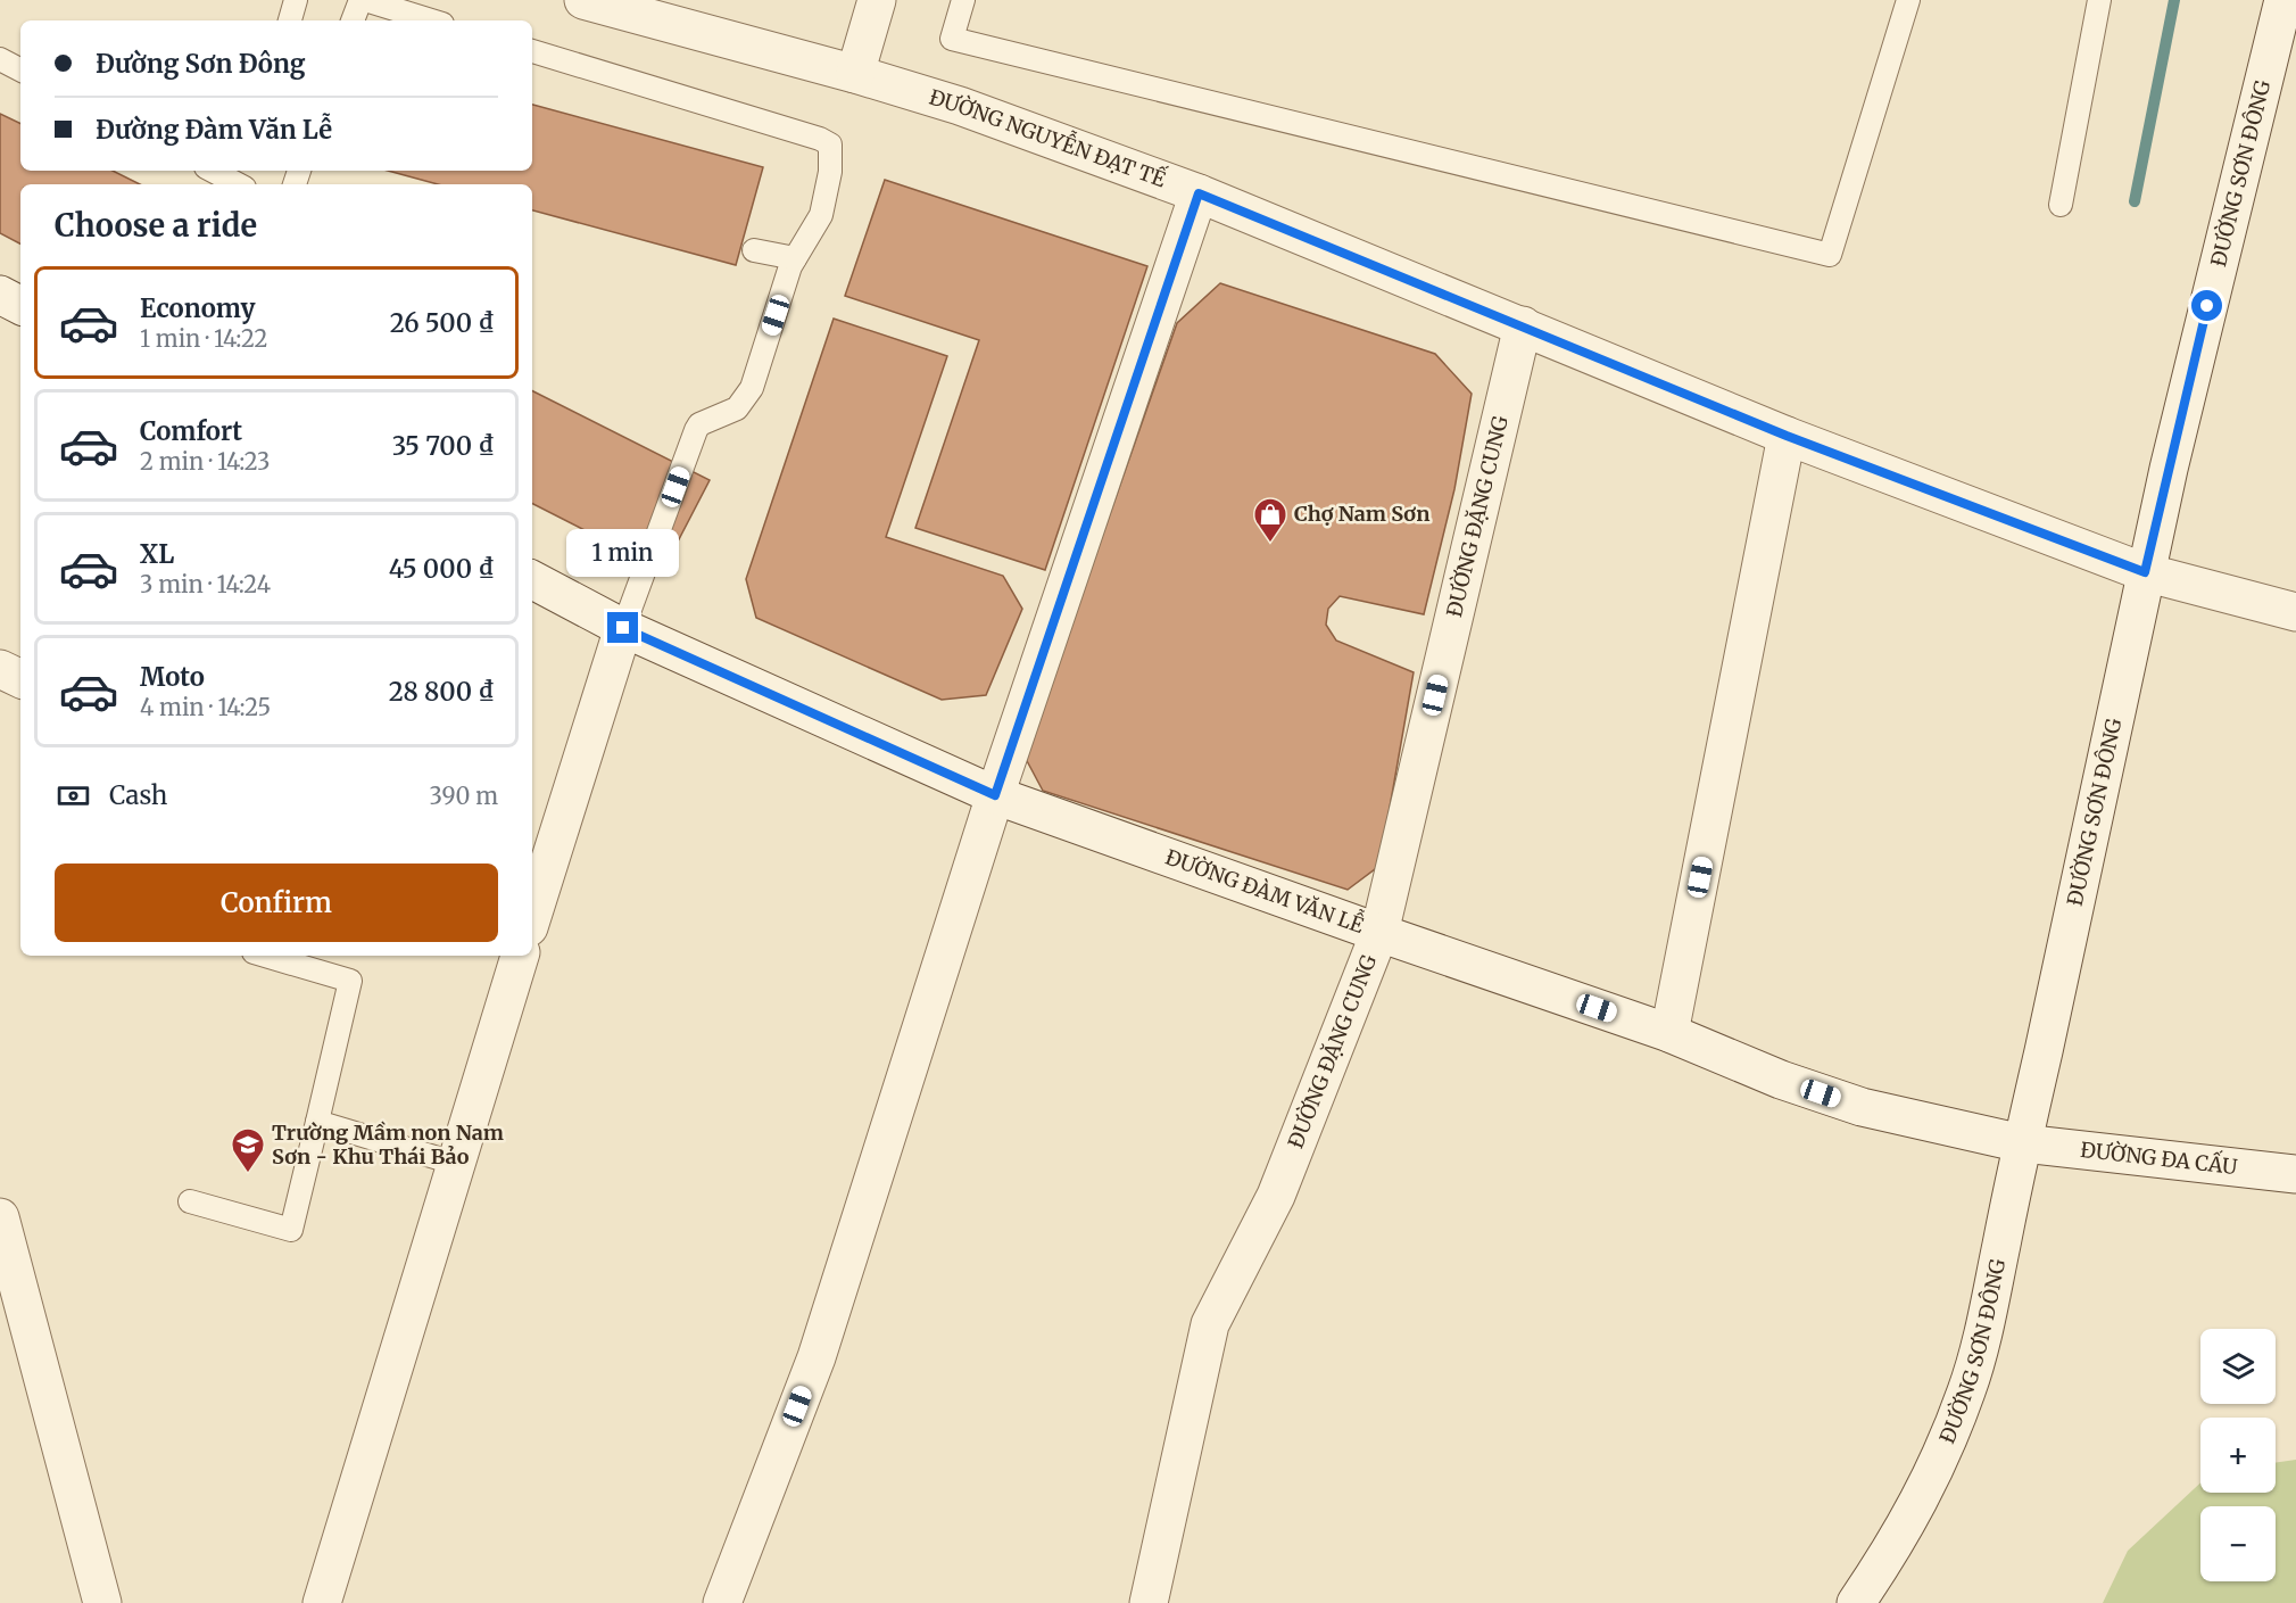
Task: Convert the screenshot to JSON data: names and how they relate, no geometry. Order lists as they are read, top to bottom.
{
  "streets": {
    "street": [
      "ĐƯỜNG NGUYỄN ĐẠT TẾ",
      "ĐƯỜNG SƠN ĐÔNG",
      "ĐƯỜNG ĐẶNG CUNG",
      "ĐƯỜNG ĐÀM VĂN LỄ",
      "ĐƯỜNG ĐA CẤU"
    ]
  },
  "crossings": [
    ["ĐƯỜNG NGUYỄN ĐẠT TẾ", "ĐƯỜNG SƠN ĐÔNG"],
    ["ĐƯỜNG NGUYỄN ĐẠT TẾ", "ĐƯỜNG ĐẶNG CUNG"],
    ["ĐƯỜNG SƠN ĐÔNG", "ĐƯỜNG ĐÀM VĂN LỄ"],
    ["ĐƯỜNG SƠN ĐÔNG", "ĐƯỜNG ĐA CẤU"],
    ["ĐƯỜNG ĐẶNG CUNG", "ĐƯỜNG ĐÀM VĂN LỄ"],
    ["ĐƯỜNG ĐÀM VĂN LỄ", "ĐƯỜNG ĐA CẤU"]
  ],
  "places": {
    "shop": ["Chợ Nam Sơn"],
    "school or university": ["Trường Mầm non Nam Sơn - Khu Thái Bảo"]
  },
  "page": {
    "banner": ["Đường Sơn Đông", "Đường Đàm Văn Lễ"],
    "heading": "Choose a ride",
    "list": [
      {
        "name": "Economy",
        "note": "1 min · 14:22",
        "value": "26 500 ₫"
      },
      {
        "name": "Comfort",
        "note": "2 min · 14:23",
        "value": "35 700 ₫"
      },
      {
        "name": "XL",
        "note": "3 min · 14:24",
        "value": "45 000 ₫"
      },
      {
        "name": "Moto",
        "note": "4 min · 14:25",
        "value": "28 800 ₫"
      }
    ],
    "bubble": "1 min",
    "pay": ["Cash", "390 m"],
    "buttons": "Confirm",
    "map_buttons": ["+", "−"]
  }
}
